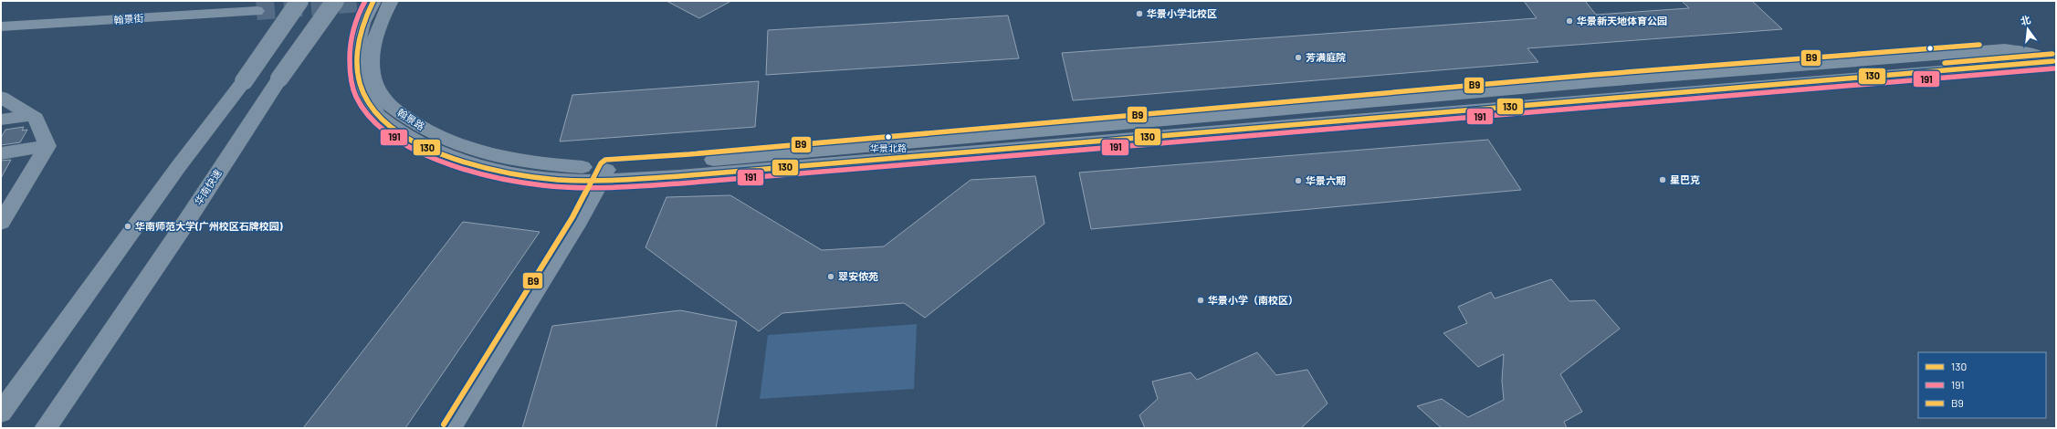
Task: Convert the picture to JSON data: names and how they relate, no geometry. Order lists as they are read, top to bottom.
{
  "streets": {
    "highway": ["华南快速"],
    "street": ["翰景街", "翰景路"]
  },
  "places": [
    "华景小学北校区",
    "华景新天地体育公园",
    "芳满庭院",
    "华景北路",
    "星巴克",
    "华景六期",
    "华南师范大学(广州校区石牌校园)",
    "翠安侬苑",
    "华景小学（南校区）"
  ],
  "lines": ["transit line 130", "transit line 191", "transit line B9"],
  "legend": ["130", "191", "B9"],
  "north": "top"
}
